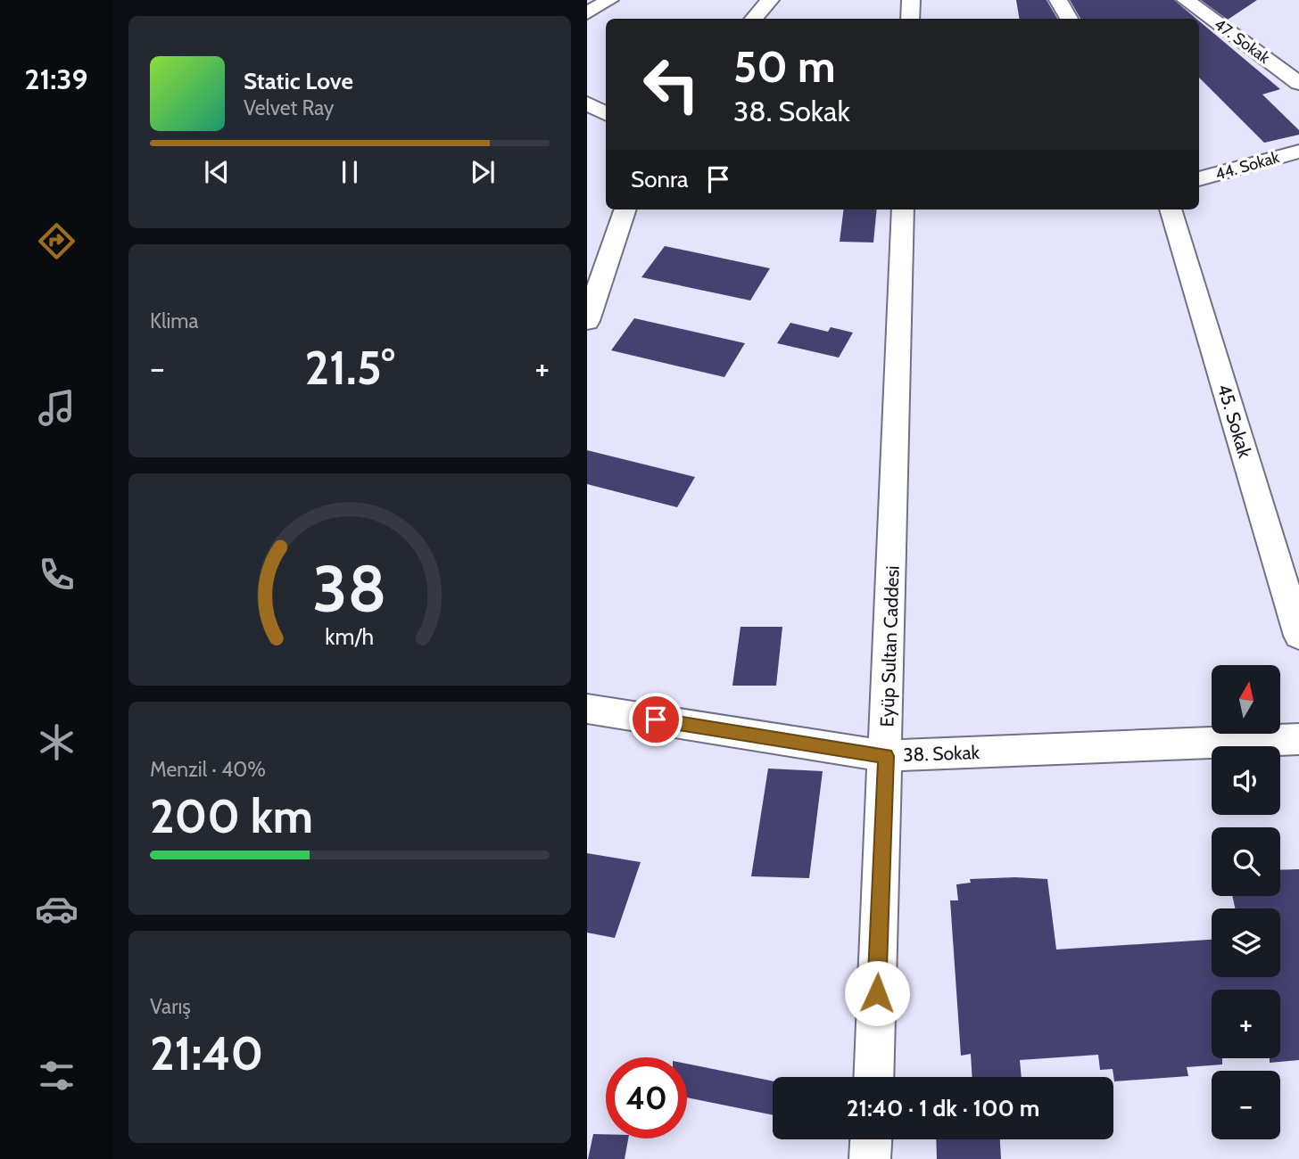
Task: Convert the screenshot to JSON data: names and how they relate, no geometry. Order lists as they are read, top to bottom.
{
  "streets": {
    "street": [
      "47. Sokak",
      "44. Sokak",
      "45. Sokak",
      "Eyüp Sultan Caddesi",
      "38. Sokak"
    ]
  },
  "crossings": [
    ["Eyüp Sultan Caddesi", "38. Sokak"]
  ],
  "north": "top",
  "page": {
    "tabs": "21:39",
    "turn": ["50 m", "38. Sokak"],
    "song": ["Static Love", "Velvet Ray"],
    "then": "Sonra",
    "tile": [
      "Klima",
      ["Menzil · 40%", "200 km"],
      ["Varış", "21:40"]
    ],
    "heat": ["−", "21.5°", "+"],
    "map_buttons": ["+", "−"],
    "limit": "40",
    "trip": "21:40 · 1 dk · 100 m",
    "gauge": ["38", "km/h"]
  }
}
